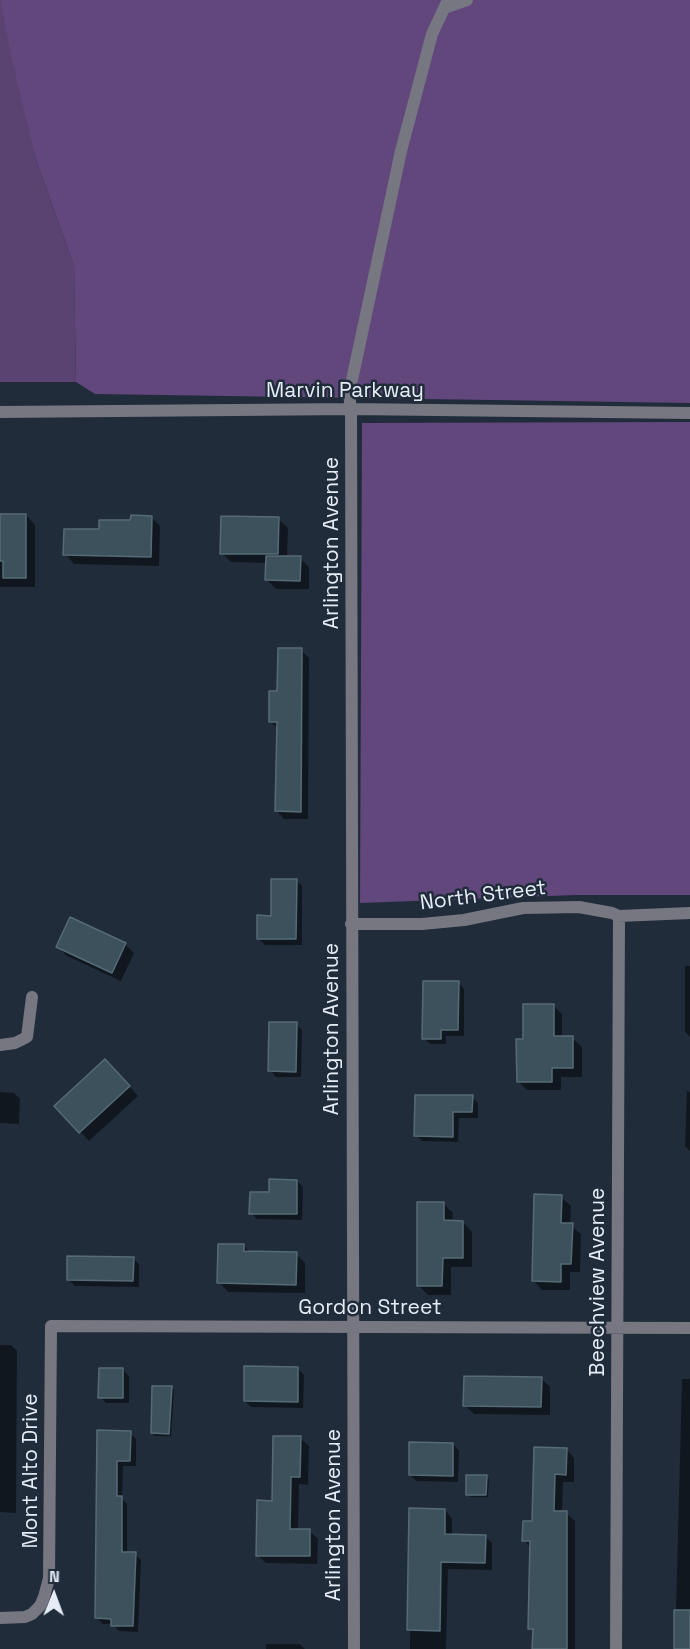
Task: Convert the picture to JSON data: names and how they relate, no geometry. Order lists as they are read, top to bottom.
{
  "streets": {
    "street": [
      "Marvin Parkway",
      "Arlington Avenue",
      "North Street",
      "Beechview Avenue",
      "Gordon Street",
      "Mont Alto Drive"
    ]
  },
  "crossings": [
    ["Marvin Parkway", "Arlington Avenue"],
    ["Arlington Avenue", "North Street"],
    ["Arlington Avenue", "Gordon Street"],
    ["North Street", "Beechview Avenue"],
    ["Beechview Avenue", "Gordon Street"],
    ["Gordon Street", "Mont Alto Drive"]
  ],
  "north": "top"
}
